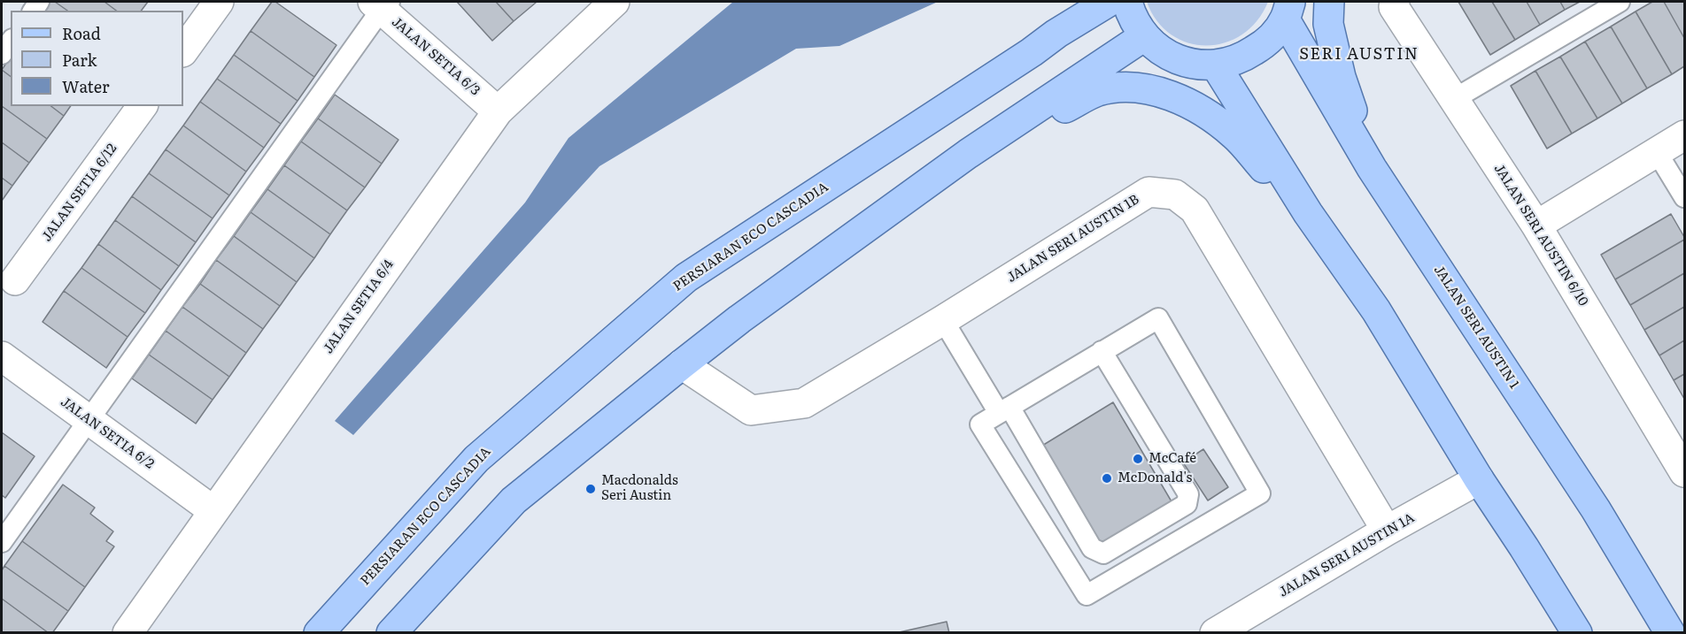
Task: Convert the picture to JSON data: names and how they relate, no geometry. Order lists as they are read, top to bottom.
{
  "streets": {
    "main road": ["PERSIARAN ECO CASCADIA", "JALAN SERI AUSTIN 1"],
    "street": [
      "JALAN SETIA 6/3",
      "JALAN SETIA 6/12",
      "JALAN SERI AUSTIN 6/10",
      "JALAN SERI AUSTIN 1B",
      "JALAN SETIA 6/4",
      "JALAN SETIA 6/2",
      "JALAN SERI AUSTIN 1A"
    ]
  },
  "crossings": [
    ["JALAN SETIA 6/3", "JALAN SETIA 6/4"],
    ["JALAN SERI AUSTIN 1B", "JALAN SERI AUSTIN 1A"],
    ["JALAN SETIA 6/4", "JALAN SETIA 6/2"]
  ],
  "districts": ["SERI AUSTIN"],
  "places": ["McCafé", "McDonald's", "Macdonalds Seri Austin"],
  "legend": ["Road", "Park", "Water"]
}
